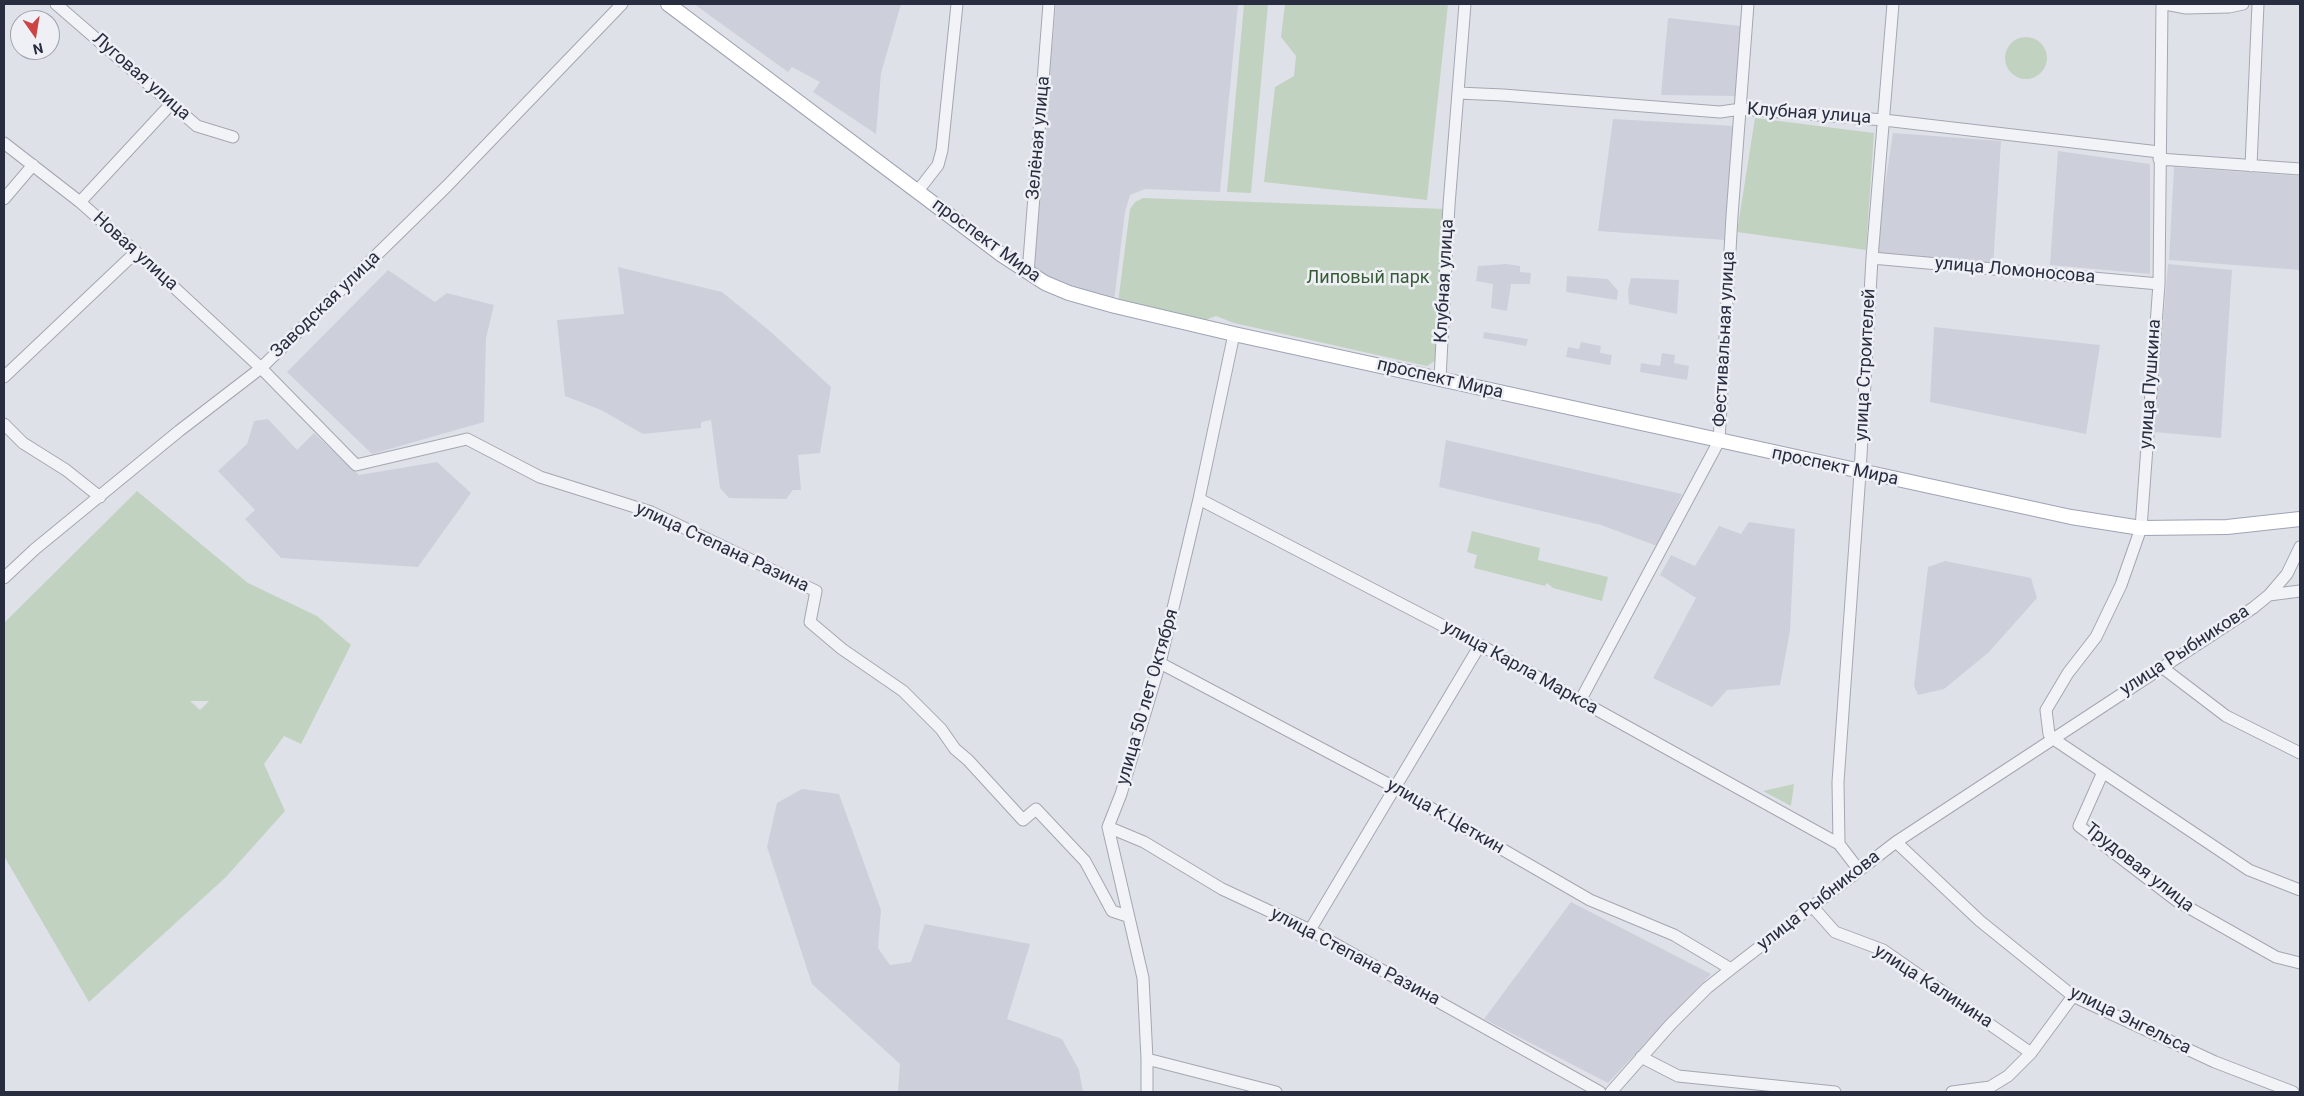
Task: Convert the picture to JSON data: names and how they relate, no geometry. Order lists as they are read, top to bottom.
{
  "streets": {
    "main road": ["проспект Мира"],
    "street": [
      "Луговая улица",
      "Клубная улица",
      "Зелёная улица",
      "Новая улица",
      "улица Ломоносова",
      "Заводская улица",
      "Фестивальная улица",
      "улица Строителей",
      "улица Пушкина",
      "улица Степана Разина",
      "улица Рыбникова",
      "улица Карла Маркса",
      "улица 50 лет Октября",
      "улица К.Цеткин",
      "Трудовая улица",
      "улица Калинина",
      "улица Энгельса"
    ]
  },
  "crossings": [
    ["Клубная улица", "проспект Мира"],
    ["Клубная улица", "Фестивальная улица"],
    ["Клубная улица", "улица Строителей"],
    ["Клубная улица", "улица Пушкина"],
    ["Зелёная улица", "проспект Мира"],
    ["проспект Мира", "Фестивальная улица"],
    ["проспект Мира", "улица Строителей"],
    ["проспект Мира", "улица Пушкина"],
    ["проспект Мира", "улица 50 лет Октября"],
    ["Новая улица", "Заводская улица"],
    ["Новая улица", "улица Степана Разина"],
    ["улица Ломоносова", "улица Строителей"],
    ["улица Ломоносова", "улица Пушкина"],
    ["Заводская улица", "улица Степана Разина"],
    ["Фестивальная улица", "улица Карла Маркса"],
    ["улица Строителей", "улица Карла Маркса"],
    ["улица Пушкина", "улица Рыбникова"],
    ["улица Степана Разина", "улица 50 лет Октября"],
    ["улица Рыбникова", "улица К.Цеткин"],
    ["улица Рыбникова", "улица Калинина"],
    ["улица Рыбникова", "улица Энгельса"],
    ["улица Карла Маркса", "улица 50 лет Октября"],
    ["улица 50 лет Октября", "улица К.Цеткин"]
  ],
  "parks": ["Липовый парк"],
  "north": "bottom"
}
